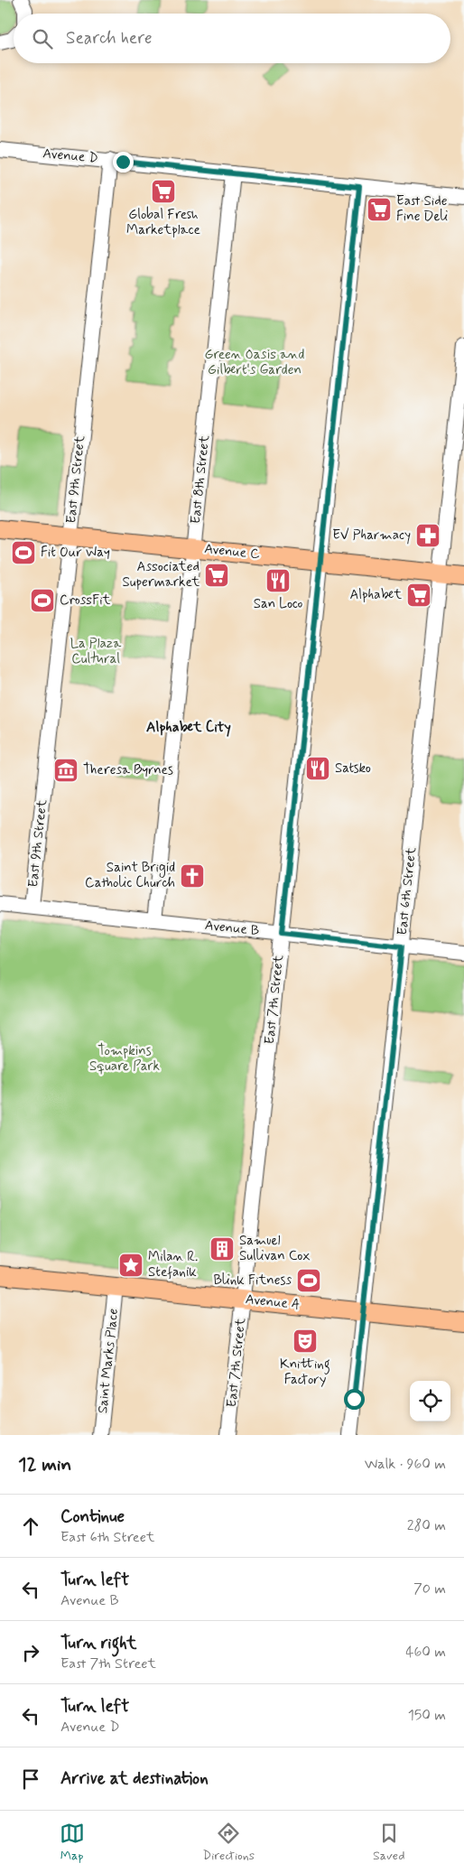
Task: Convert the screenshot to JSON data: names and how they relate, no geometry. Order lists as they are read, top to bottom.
{
  "streets": {
    "main road": ["Avenue C", "Avenue A"],
    "street": [
      "Avenue D",
      "East 9th Street",
      "East 8th Street",
      "East 6th Street",
      "Avenue B",
      "East 7th Street",
      "Saint Marks Place"
    ]
  },
  "crossings": [
    ["Avenue D", "East 9th Street"],
    ["Avenue D", "East 8th Street"],
    ["Avenue D", "East 7th Street"],
    ["East 9th Street", "Avenue C"],
    ["East 9th Street", "Avenue B"],
    ["East 8th Street", "Avenue C"],
    ["East 8th Street", "Avenue B"],
    ["Avenue C", "East 6th Street"],
    ["Avenue C", "East 7th Street"],
    ["East 6th Street", "Avenue B"],
    ["East 6th Street", "Avenue A"],
    ["Avenue B", "East 7th Street"],
    ["East 7th Street", "Avenue A"],
    ["Avenue A", "Saint Marks Place"]
  ],
  "districts": ["Alphabet City"],
  "parks": ["Green Oasis and Gilbert's Garden", "La Plaza Cultural", "Tompkins Square Park"],
  "places": {
    "supermarket": [
      "Global Fresh Marketplace",
      "East Side Fine Deli",
      "Associated Supermarket",
      "Alphabet"
    ],
    "pharmacy": ["EV Pharmacy"],
    "sports": ["Fit Our Way", "CrossFit", "Blink Fitness"],
    "restaurant": ["San Loco", "Satsko"],
    "museum": ["Theresa Byrnes"],
    "church": ["Saint Brigid Catholic Church"],
    "building": ["Samuel Sullivan Cox"],
    "place": ["Milan R. Stefanik"],
    "theatre": ["Knitting Factory"]
  },
  "page": {
    "search": "Search here",
    "heading": ["12 min", "Walk · 960 m"],
    "list": [
      ["Continue", "East 6th Street", "280 m"],
      ["Turn left", "Avenue B", "70 m"],
      ["Turn right", "East 7th Street", "460 m"],
      ["Turn left", "Avenue D", "150 m"],
      "Arrive at destination"
    ],
    "nav": ["Map", "Directions", "Saved"]
  }
}
